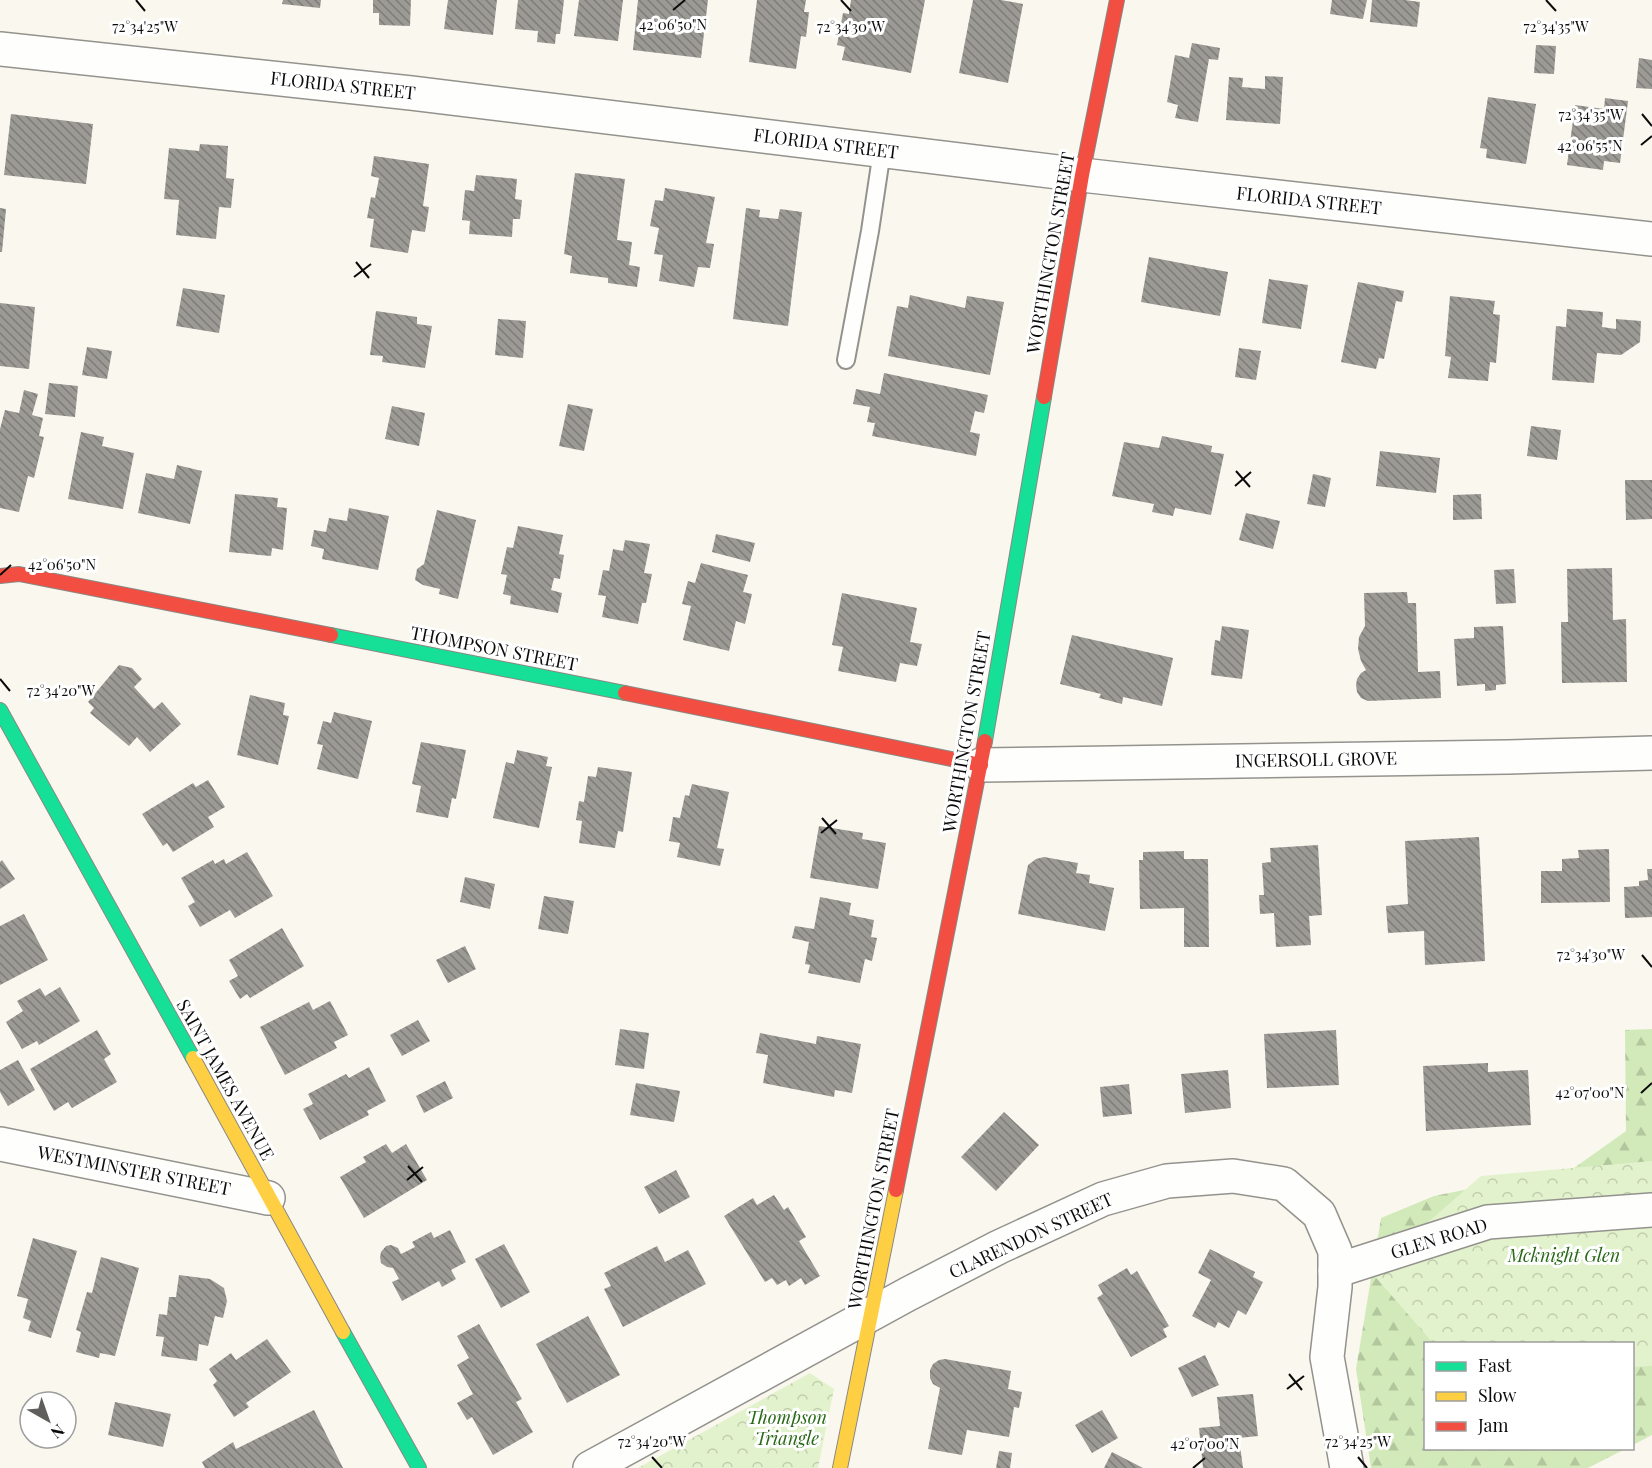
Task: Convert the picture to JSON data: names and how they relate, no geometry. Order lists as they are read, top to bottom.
{
  "streets": {
    "main road": ["WORTHINGTON STREET", "THOMPSON STREET", "SAINT JAMES AVENUE"],
    "street": [
      "FLORIDA STREET",
      "INGERSOLL GROVE",
      "WESTMINSTER STREET",
      "CLARENDON STREET",
      "GLEN ROAD"
    ]
  },
  "crossings": [
    ["FLORIDA STREET", "WORTHINGTON STREET"],
    ["WORTHINGTON STREET", "THOMPSON STREET"],
    ["WORTHINGTON STREET", "INGERSOLL GROVE"],
    ["WORTHINGTON STREET", "CLARENDON STREET"],
    ["THOMPSON STREET", "INGERSOLL GROVE"],
    ["SAINT JAMES AVENUE", "WESTMINSTER STREET"],
    ["CLARENDON STREET", "GLEN ROAD"]
  ],
  "parks": ["Mcknight Glen", "Thompson Triangle"],
  "legend": ["Fast", "Slow", "Jam"],
  "north": "bottom right",
  "coordinates": [
    "42°06'50\"N",
    "72°34'35\"W",
    "72°34'25\"W",
    "72°34'30\"W",
    "42°06'55\"N",
    "72°34'20\"W",
    "42°07'00\"N"
  ]
}
